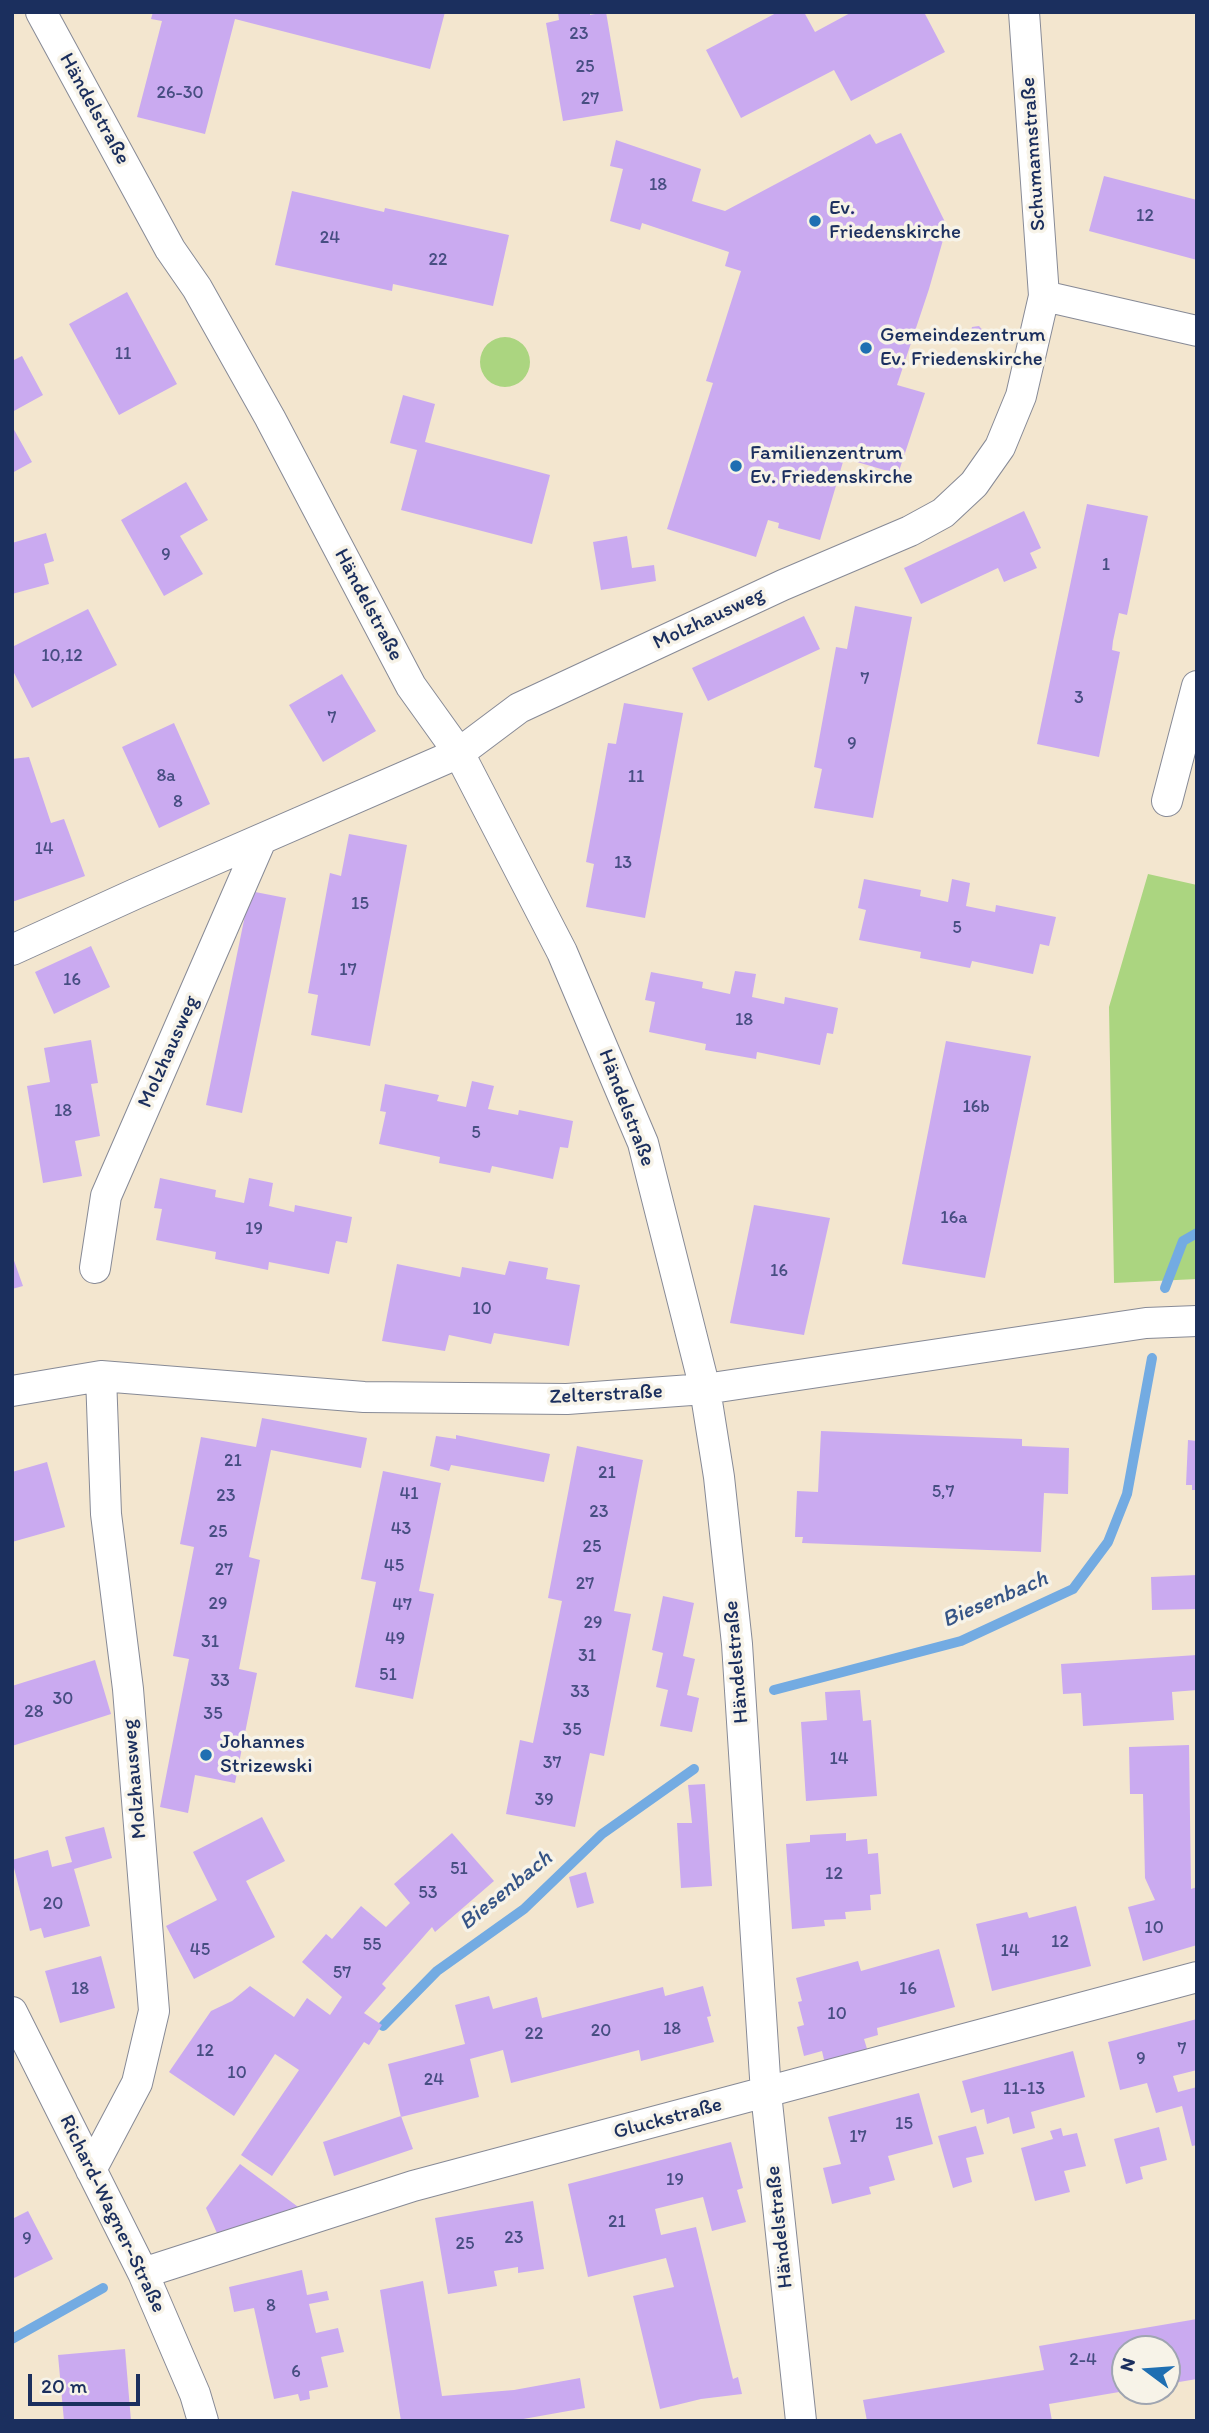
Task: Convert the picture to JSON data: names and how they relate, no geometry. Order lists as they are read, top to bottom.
{
  "streets": {
    "street": [
      "Händelstraße",
      "Schumannstraße",
      "Molzhausweg",
      "Zelterstraße",
      "Gluckstraße",
      "Richard-Wagner-Straße"
    ]
  },
  "crossings": [
    ["Händelstraße", "Molzhausweg"],
    ["Händelstraße", "Zelterstraße"],
    ["Händelstraße", "Gluckstraße"],
    ["Schumannstraße", "Molzhausweg"],
    ["Molzhausweg", "Zelterstraße"],
    ["Molzhausweg", "Richard-Wagner-Straße"],
    ["Gluckstraße", "Richard-Wagner-Straße"]
  ],
  "water": ["Biesenbach"],
  "places": [
    "Ev. Friedenskirche",
    "Gemeindezentrum Ev. Friedenskirche",
    "Familienzentrum Ev. Friedenskirche",
    "Johannes Strizewski"
  ],
  "house_numbers": [
    "23",
    "25",
    "26-30",
    "27",
    "18",
    "12",
    "24",
    "22",
    "11",
    "9",
    "1",
    "10,12",
    "7",
    "3",
    "7",
    "9",
    "8a",
    "11",
    "8",
    "14",
    "13",
    "15",
    "5",
    "17",
    "16",
    "18",
    "16b",
    "18",
    "5",
    "16a",
    "19",
    "16",
    "10",
    "21",
    "21",
    "5,7",
    "41",
    "23",
    "23",
    "43",
    "25",
    "25",
    "45",
    "27",
    "27",
    "29",
    "47",
    "29",
    "49",
    "31",
    "31",
    "51",
    "33",
    "33",
    "30",
    "28",
    "35",
    "35",
    "14",
    "37",
    "39",
    "51",
    "12",
    "53",
    "20",
    "10",
    "12",
    "55",
    "45",
    "14",
    "57",
    "18",
    "16",
    "10",
    "18",
    "20",
    "22",
    "7",
    "12",
    "9",
    "10",
    "24",
    "11-13",
    "15",
    "17",
    "19",
    "21",
    "23",
    "9",
    "25",
    "8",
    "2-4",
    "6"
  ],
  "scale_bar": "20 m",
  "north": "left"
}
